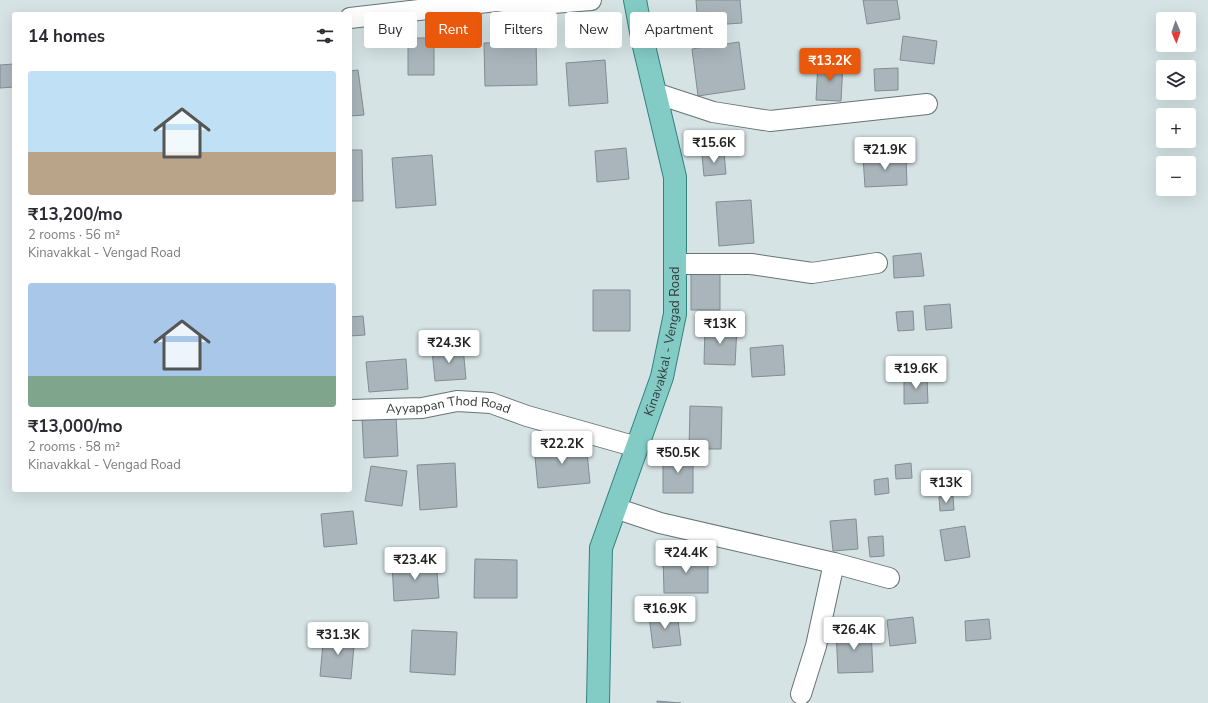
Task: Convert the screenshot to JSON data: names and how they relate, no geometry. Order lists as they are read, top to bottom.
{
  "streets": {
    "main road": ["Kinavakkal - Vengad Road"],
    "street": ["Ayyappan Thod Road"]
  },
  "crossings": [
    ["Kinavakkal - Vengad Road", "Ayyappan Thod Road"]
  ],
  "north": "bottom",
  "page": {
    "map_buttons": ["+", "−"],
    "chip": [
      "Buy",
      "Rent",
      "Filters",
      "New",
      "Apartment"
    ],
    "heading": "14 homes",
    "price": [
      "₹13.2K",
      "₹15.6K",
      "₹21.9K",
      "₹13K",
      "₹24.3K",
      "₹19.6K",
      "₹22.2K",
      "₹50.5K",
      "₹13K",
      "₹24.4K",
      "₹23.4K",
      "₹16.9K",
      "₹26.4K",
      "₹31.3K"
    ],
    "list": [
      {
        "name": "₹13,200/mo",
        "note": "2 rooms · 56 m² · Kinavakkal - Vengad Road"
      },
      {
        "name": "₹13,000/mo",
        "note": "2 rooms · 58 m² · Kinavakkal - Vengad Road"
      }
    ]
  }
}
